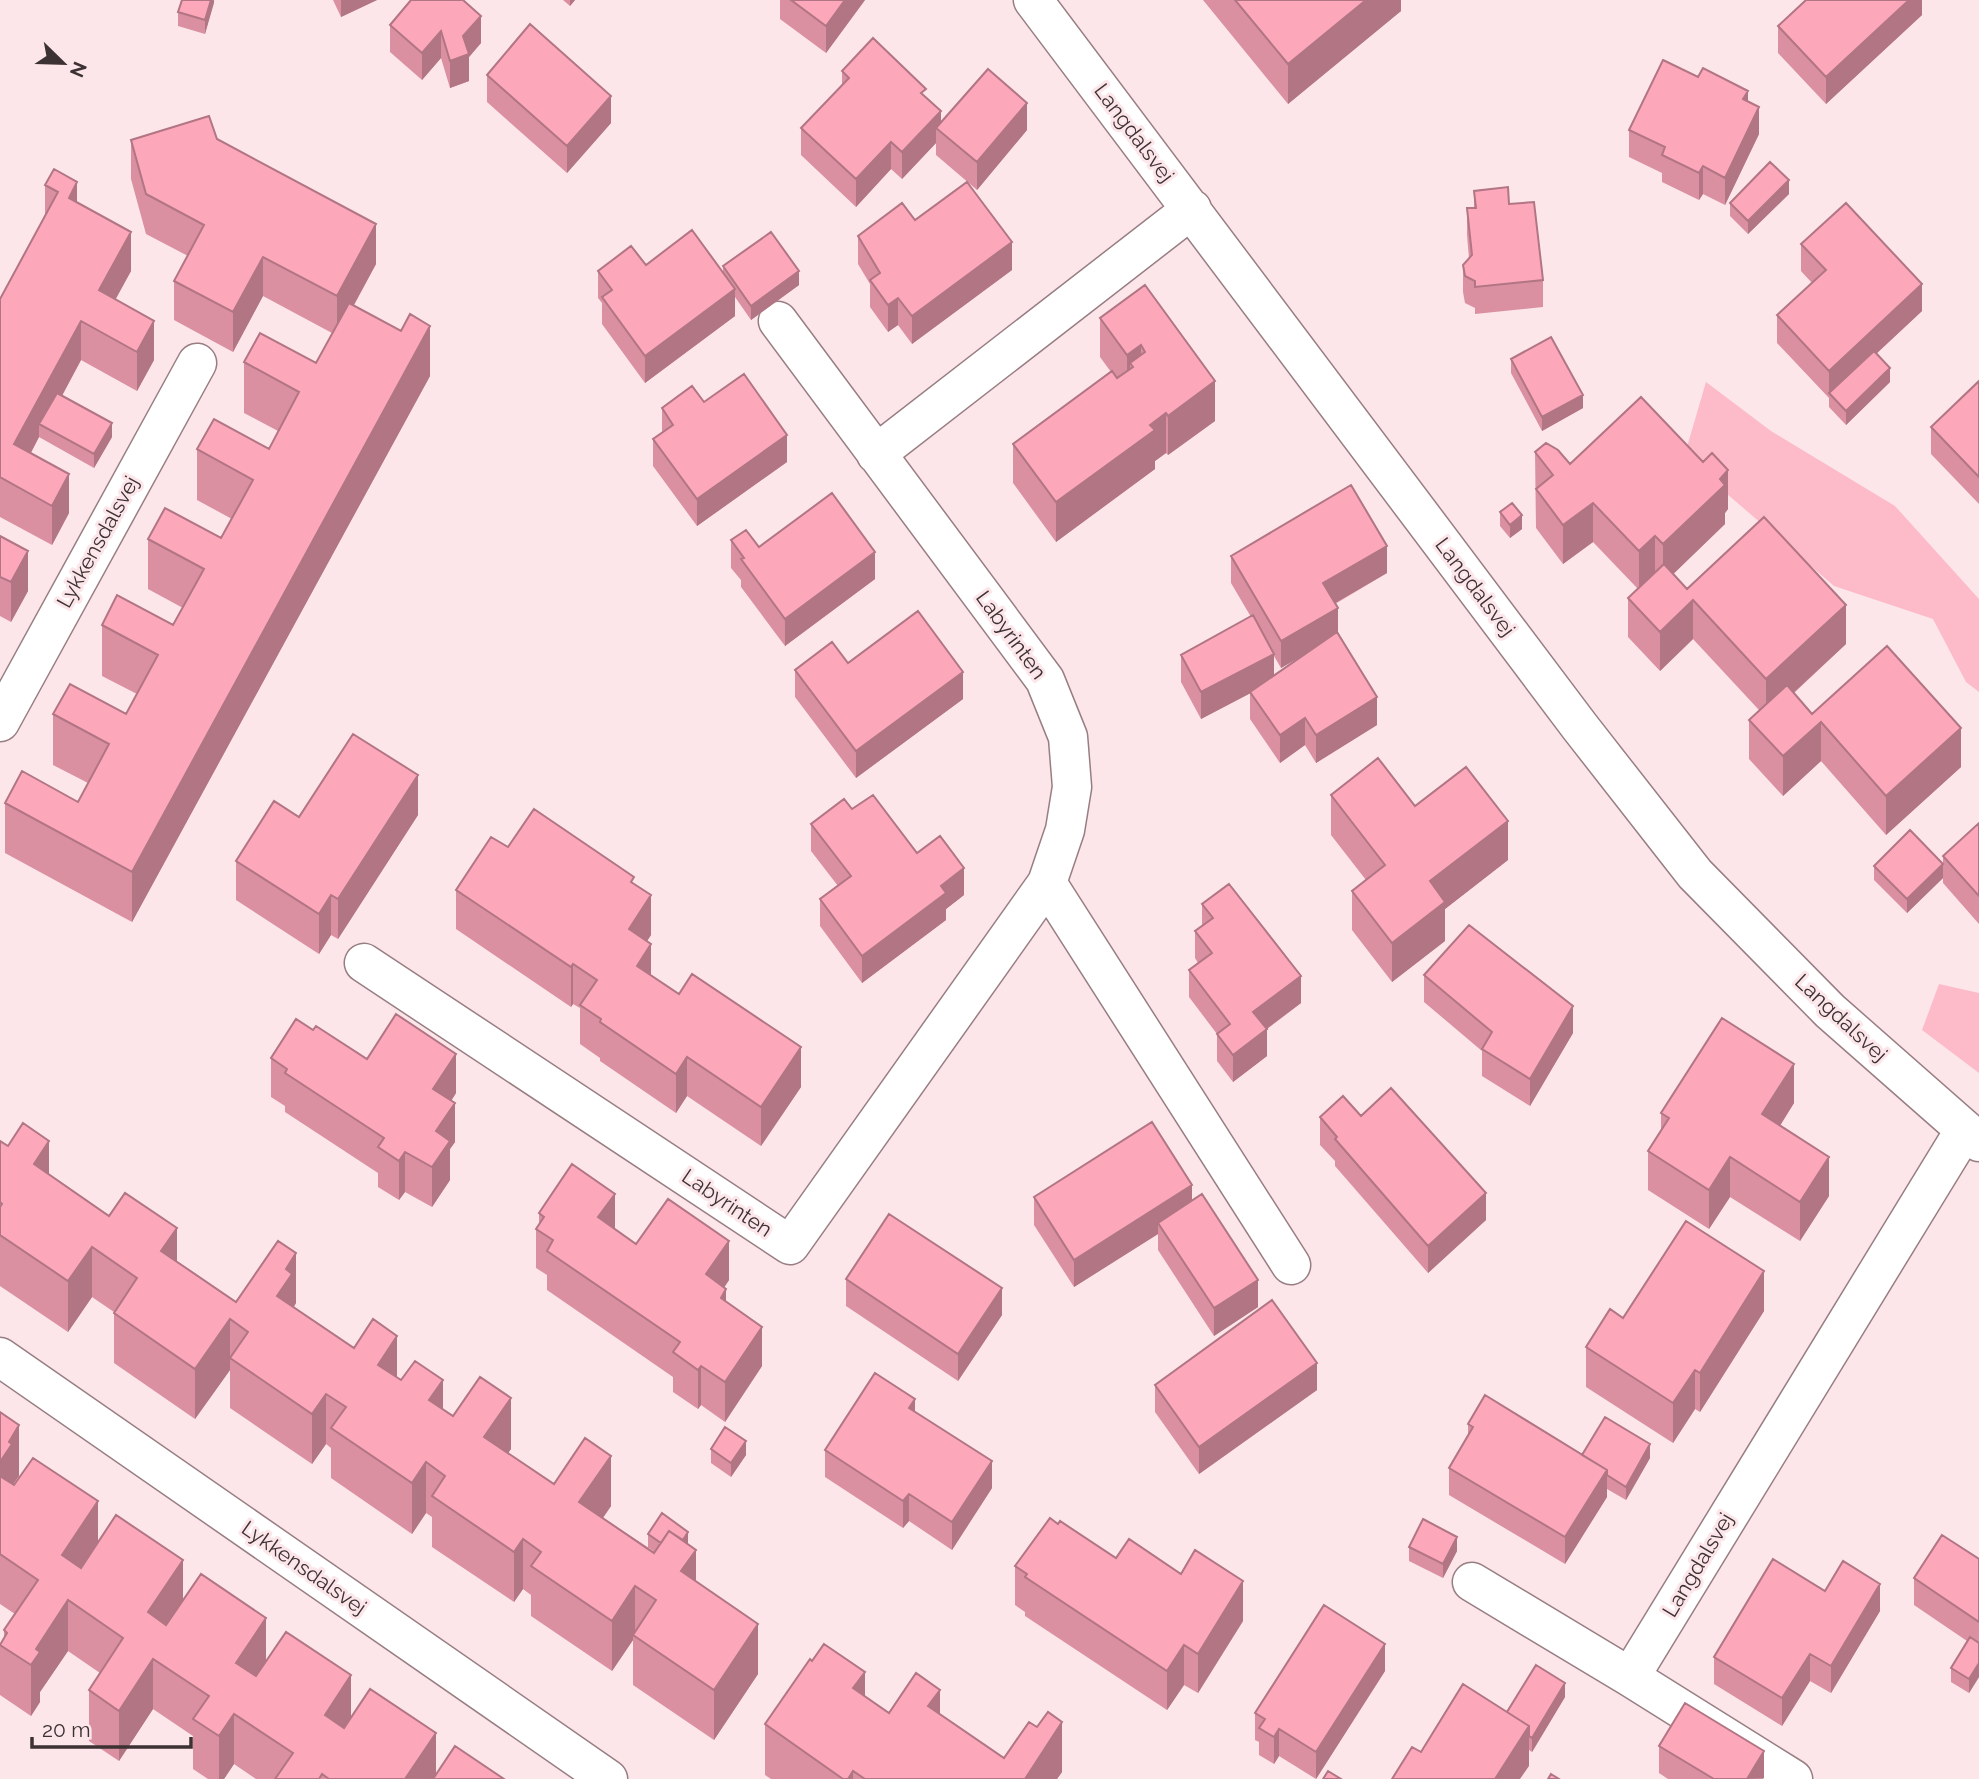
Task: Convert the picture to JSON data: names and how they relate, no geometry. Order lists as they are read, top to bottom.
{
  "streets": {
    "street": ["Langdalsvej", "Lykkensdalsvej", "Labyrinten"]
  },
  "scale_bar": "20 m",
  "north": "bottom right"
}
